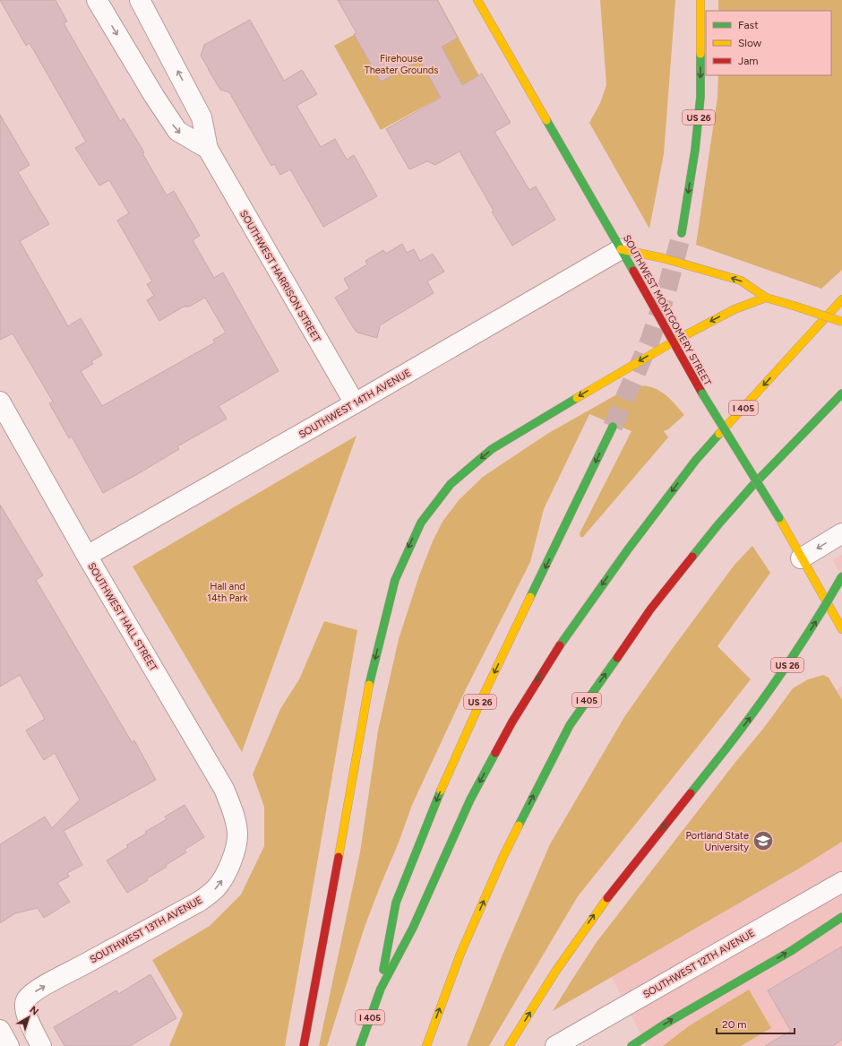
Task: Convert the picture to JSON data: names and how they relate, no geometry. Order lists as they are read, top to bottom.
{
  "streets": {
    "main road": ["US 26", "SOUTHWEST MONTGOMERY STREET", "I 405"],
    "street": [
      "SOUTHWEST HARRISON STREET",
      "SOUTHWEST 14TH AVENUE",
      "SOUTHWEST HALL STREET",
      "SOUTHWEST 13TH AVENUE",
      "SOUTHWEST 12TH AVENUE"
    ]
  },
  "crossings": [
    ["US 26", "I 405"],
    ["SOUTHWEST HARRISON STREET", "SOUTHWEST 14TH AVENUE"],
    ["SOUTHWEST MONTGOMERY STREET", "SOUTHWEST 14TH AVENUE"],
    ["SOUTHWEST 14TH AVENUE", "SOUTHWEST HALL STREET"],
    ["SOUTHWEST HALL STREET", "SOUTHWEST 13TH AVENUE"]
  ],
  "one_way": ["SOUTHWEST 13TH AVENUE"],
  "parks": ["Firehouse Theater Grounds", "Hall and 14th Park"],
  "places": {
    "school or university": ["Portland State University"]
  },
  "legend": ["Fast", "Slow", "Jam"],
  "scale_bar": "20 m",
  "north": "top right"
}
